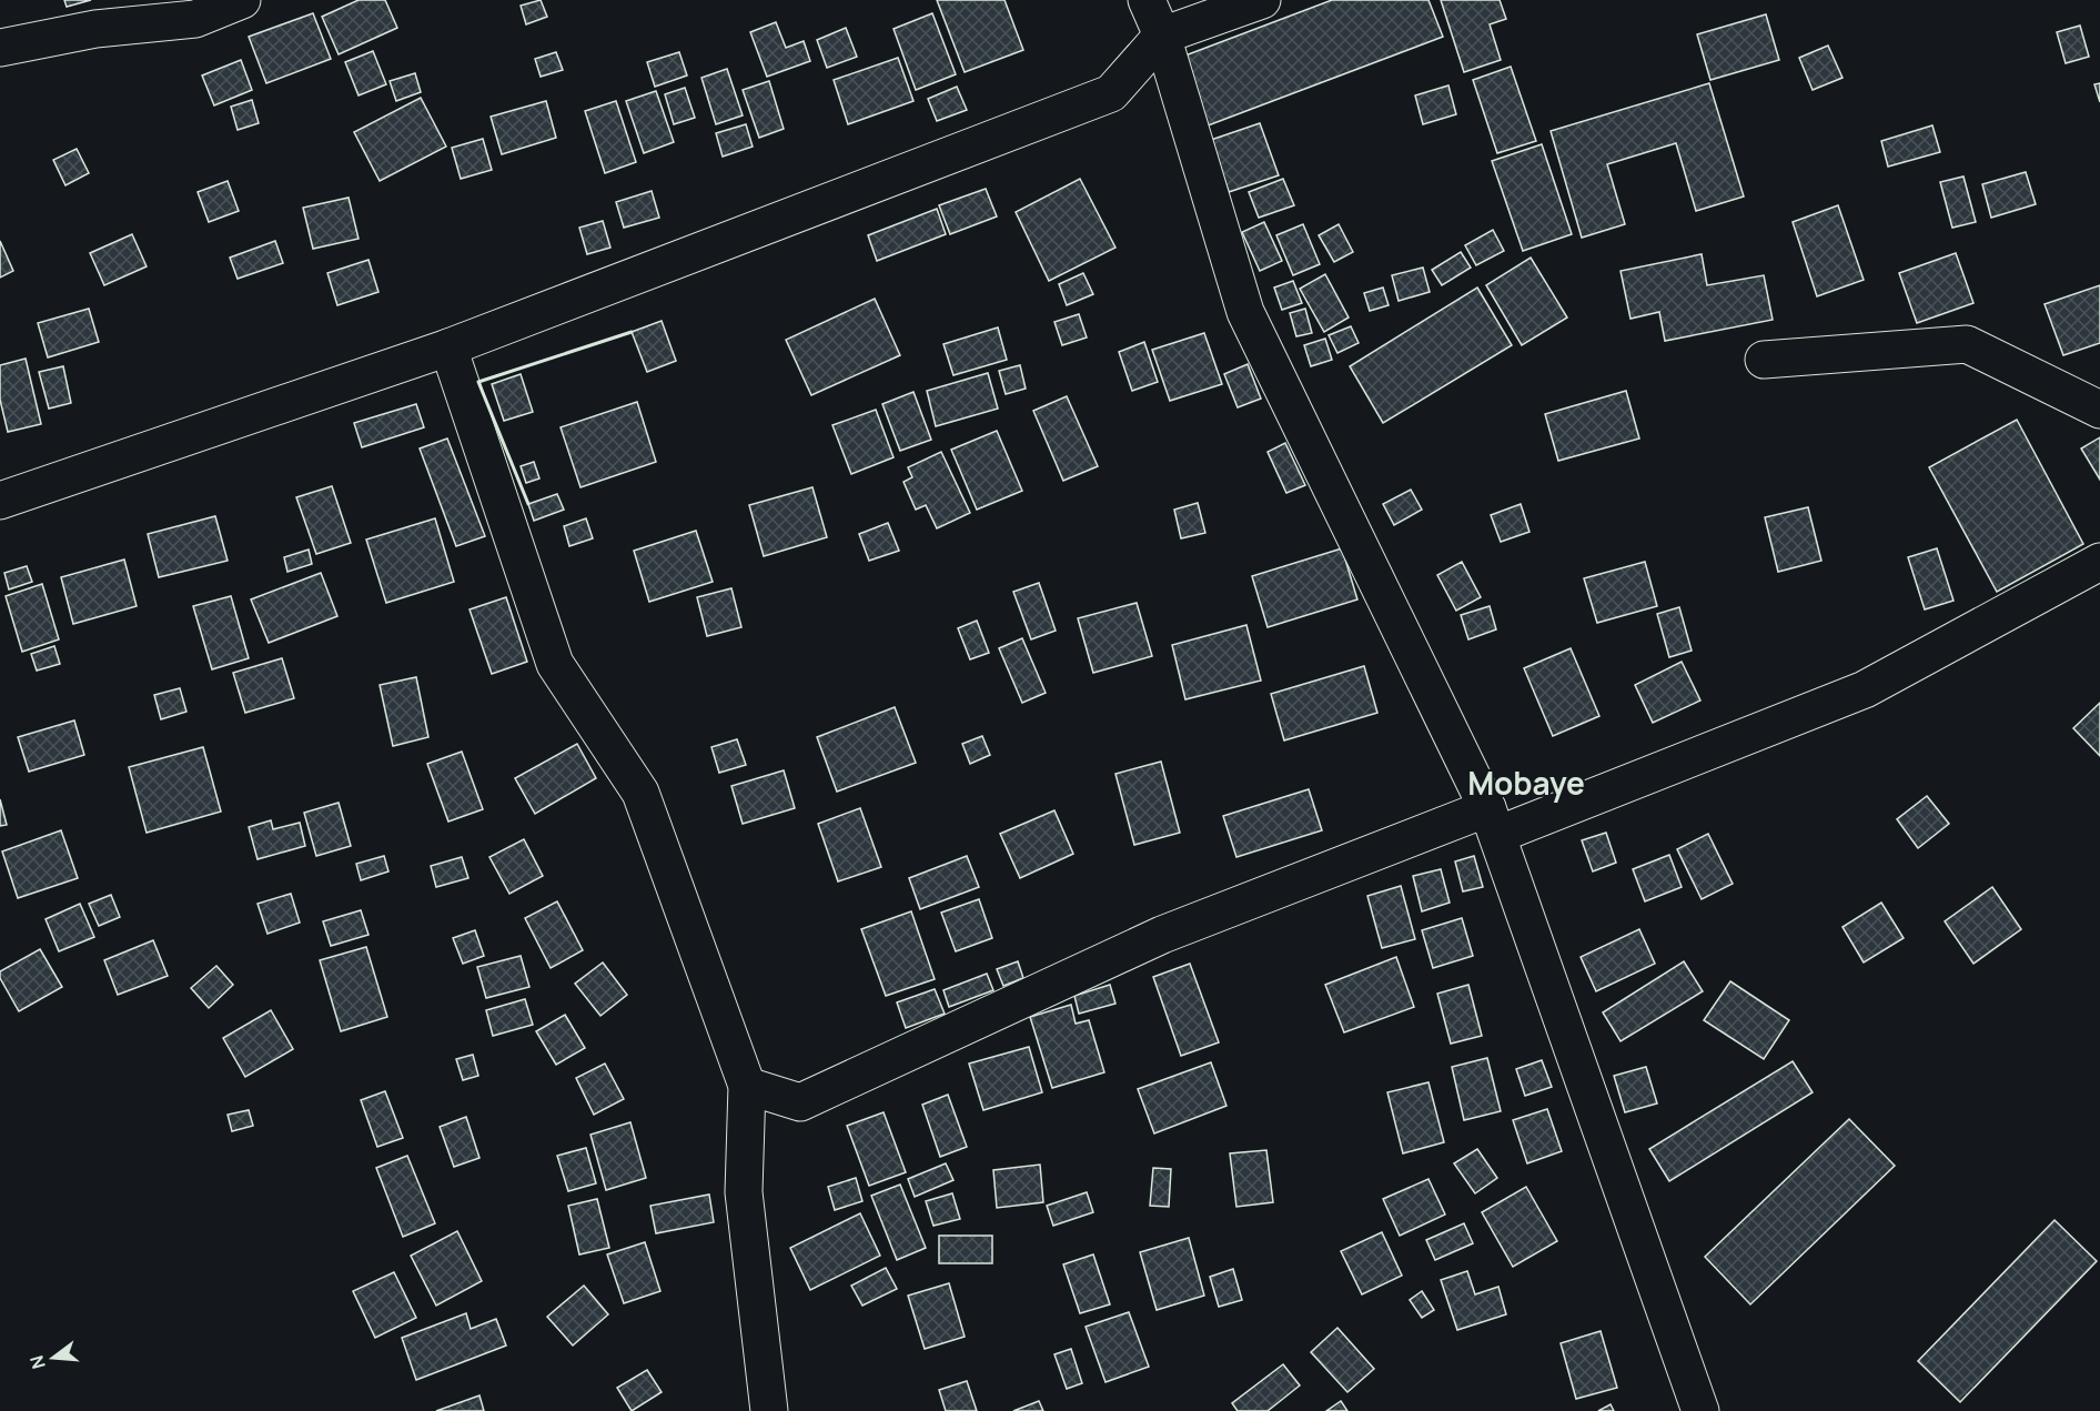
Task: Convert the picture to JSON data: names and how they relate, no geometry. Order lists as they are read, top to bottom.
{
  "districts": ["Mobaye"],
  "north": "left"
}
